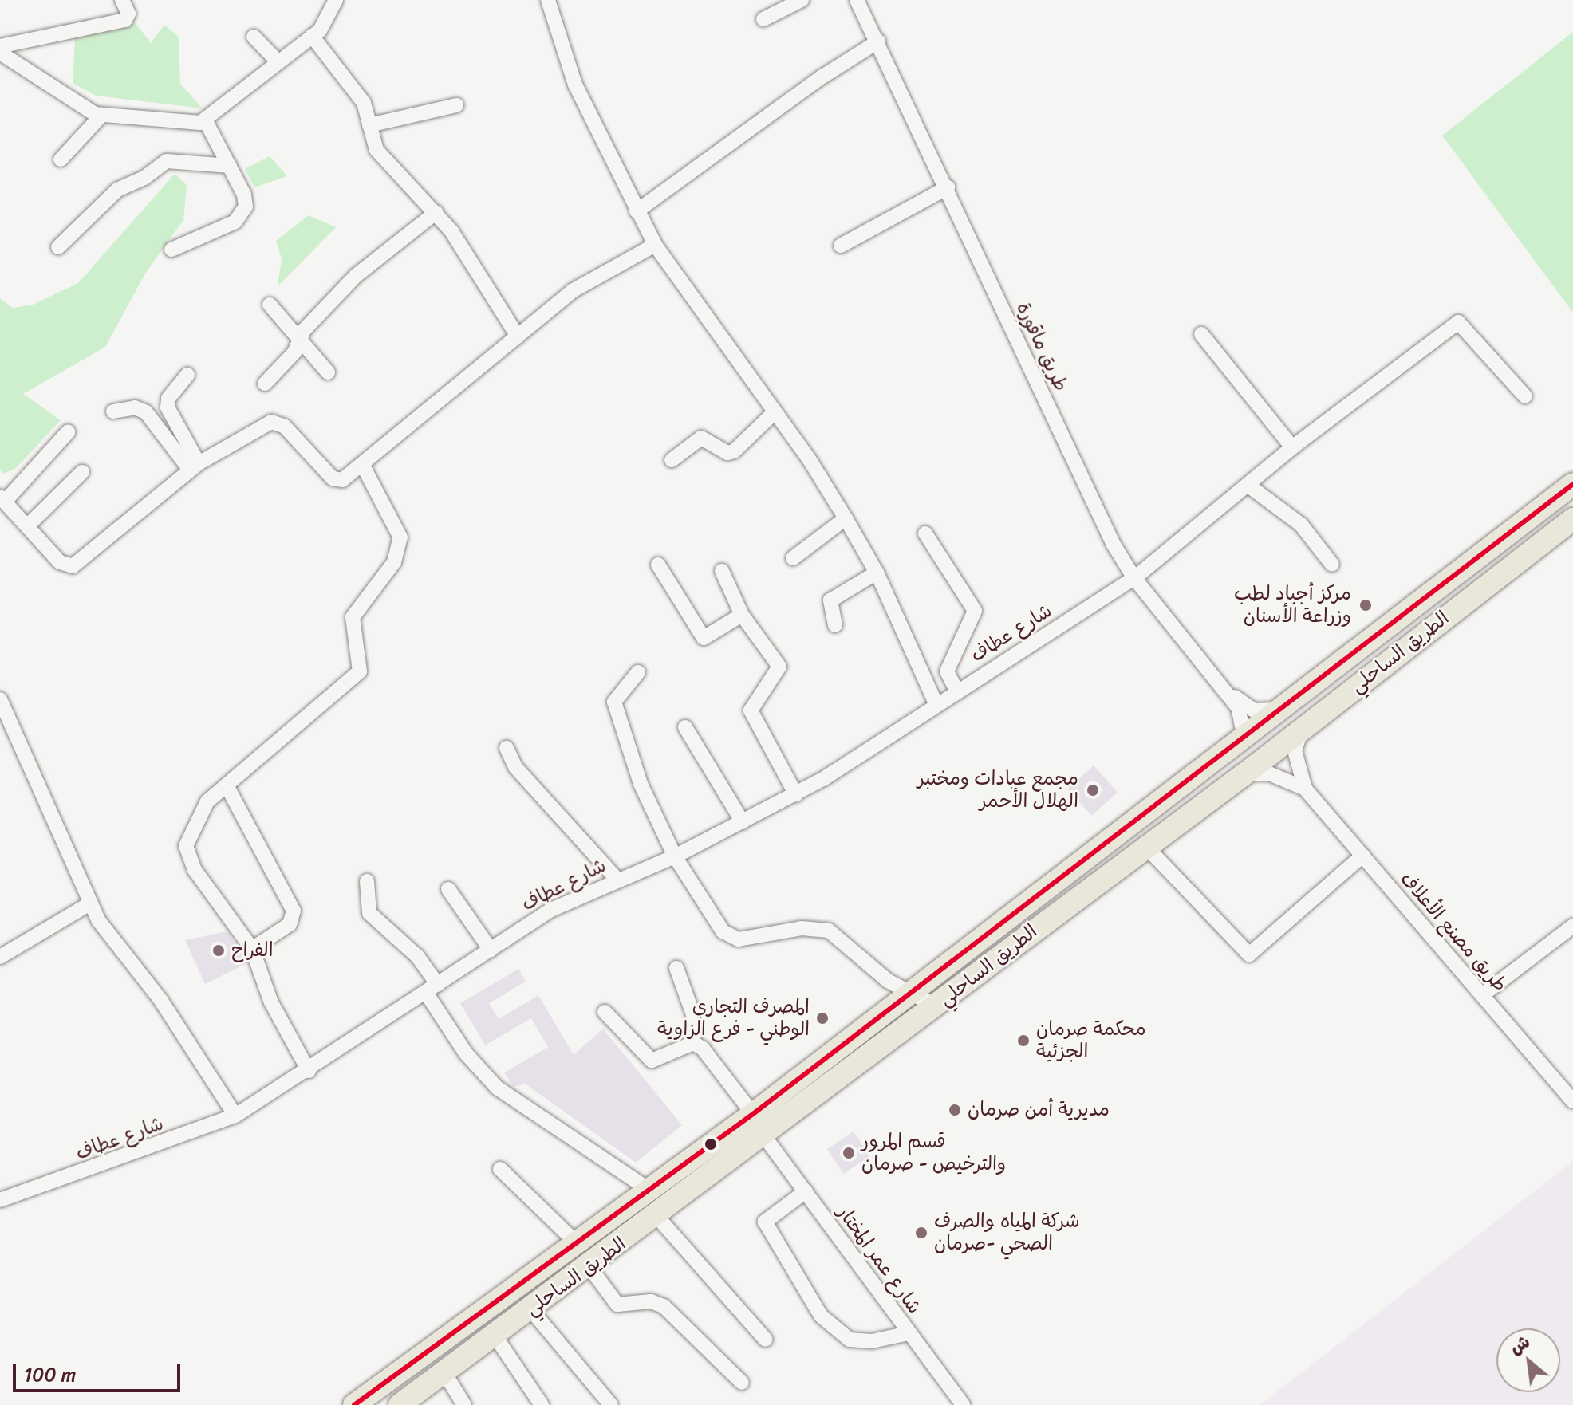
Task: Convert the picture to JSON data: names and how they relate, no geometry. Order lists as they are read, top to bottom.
{
  "streets": {
    "highway": ["الطريق الساحلي"],
    "street": [
      "طريق ماقورة",
      "شارع عطاف",
      "طريق مصنع الأعلاف",
      "شارع عمر المختار"
    ]
  },
  "crossings": [
    ["طريق ماقورة", "شارع عطاف"],
    ["طريق ماقورة", "الطريق الساحلي"],
    ["الطريق الساحلي", "طريق مصنع الأعلاف"],
    ["الطريق الساحلي", "شارع عمر المختار"]
  ],
  "places": [
    "مركز أجياد لطب وزراعة الأسنان",
    "مجمع عيادات ومختبر الهلال الأحمر",
    "الفراح",
    "المصرف التجاري الوطني - فرع الزاوية",
    "محكمة صرمان الجزئية",
    "مديرية أمن صرمان",
    "قسم المرور والترخيص - صرمان",
    "شركة المياه والصرف الصحي -صرمان"
  ],
  "scale_bar": "100 m",
  "north": "top left"
}
